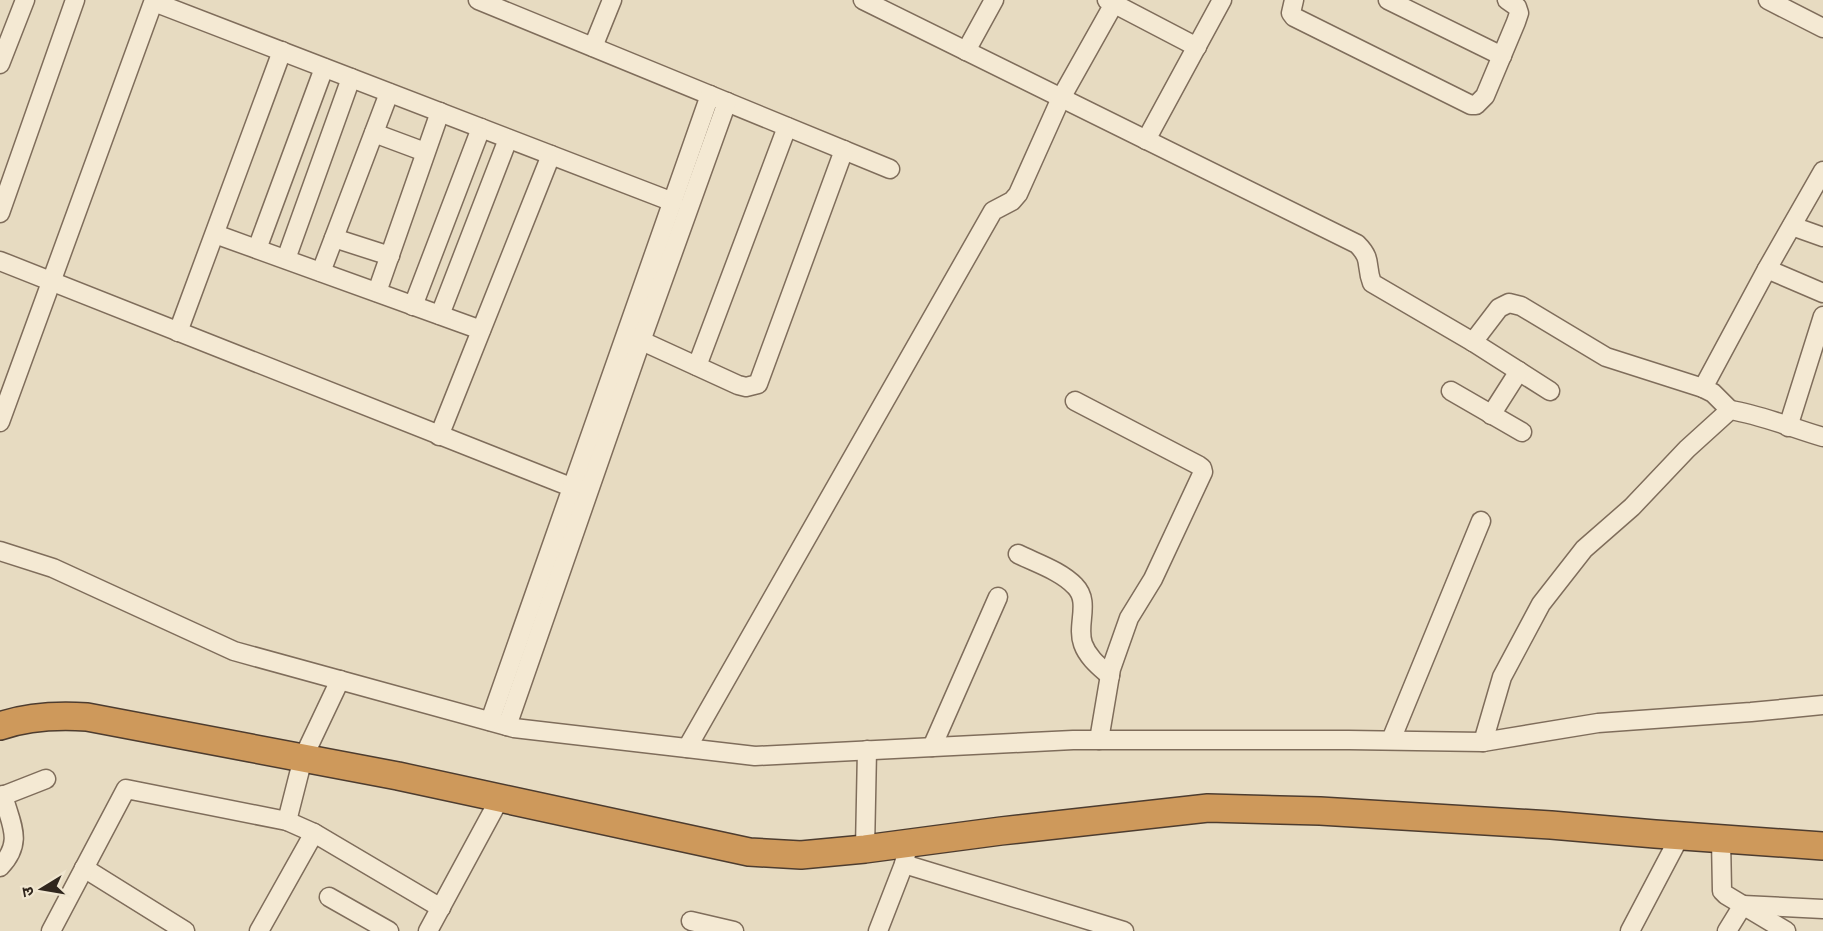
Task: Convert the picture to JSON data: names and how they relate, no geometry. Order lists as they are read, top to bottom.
{
  "north": "left"
}
